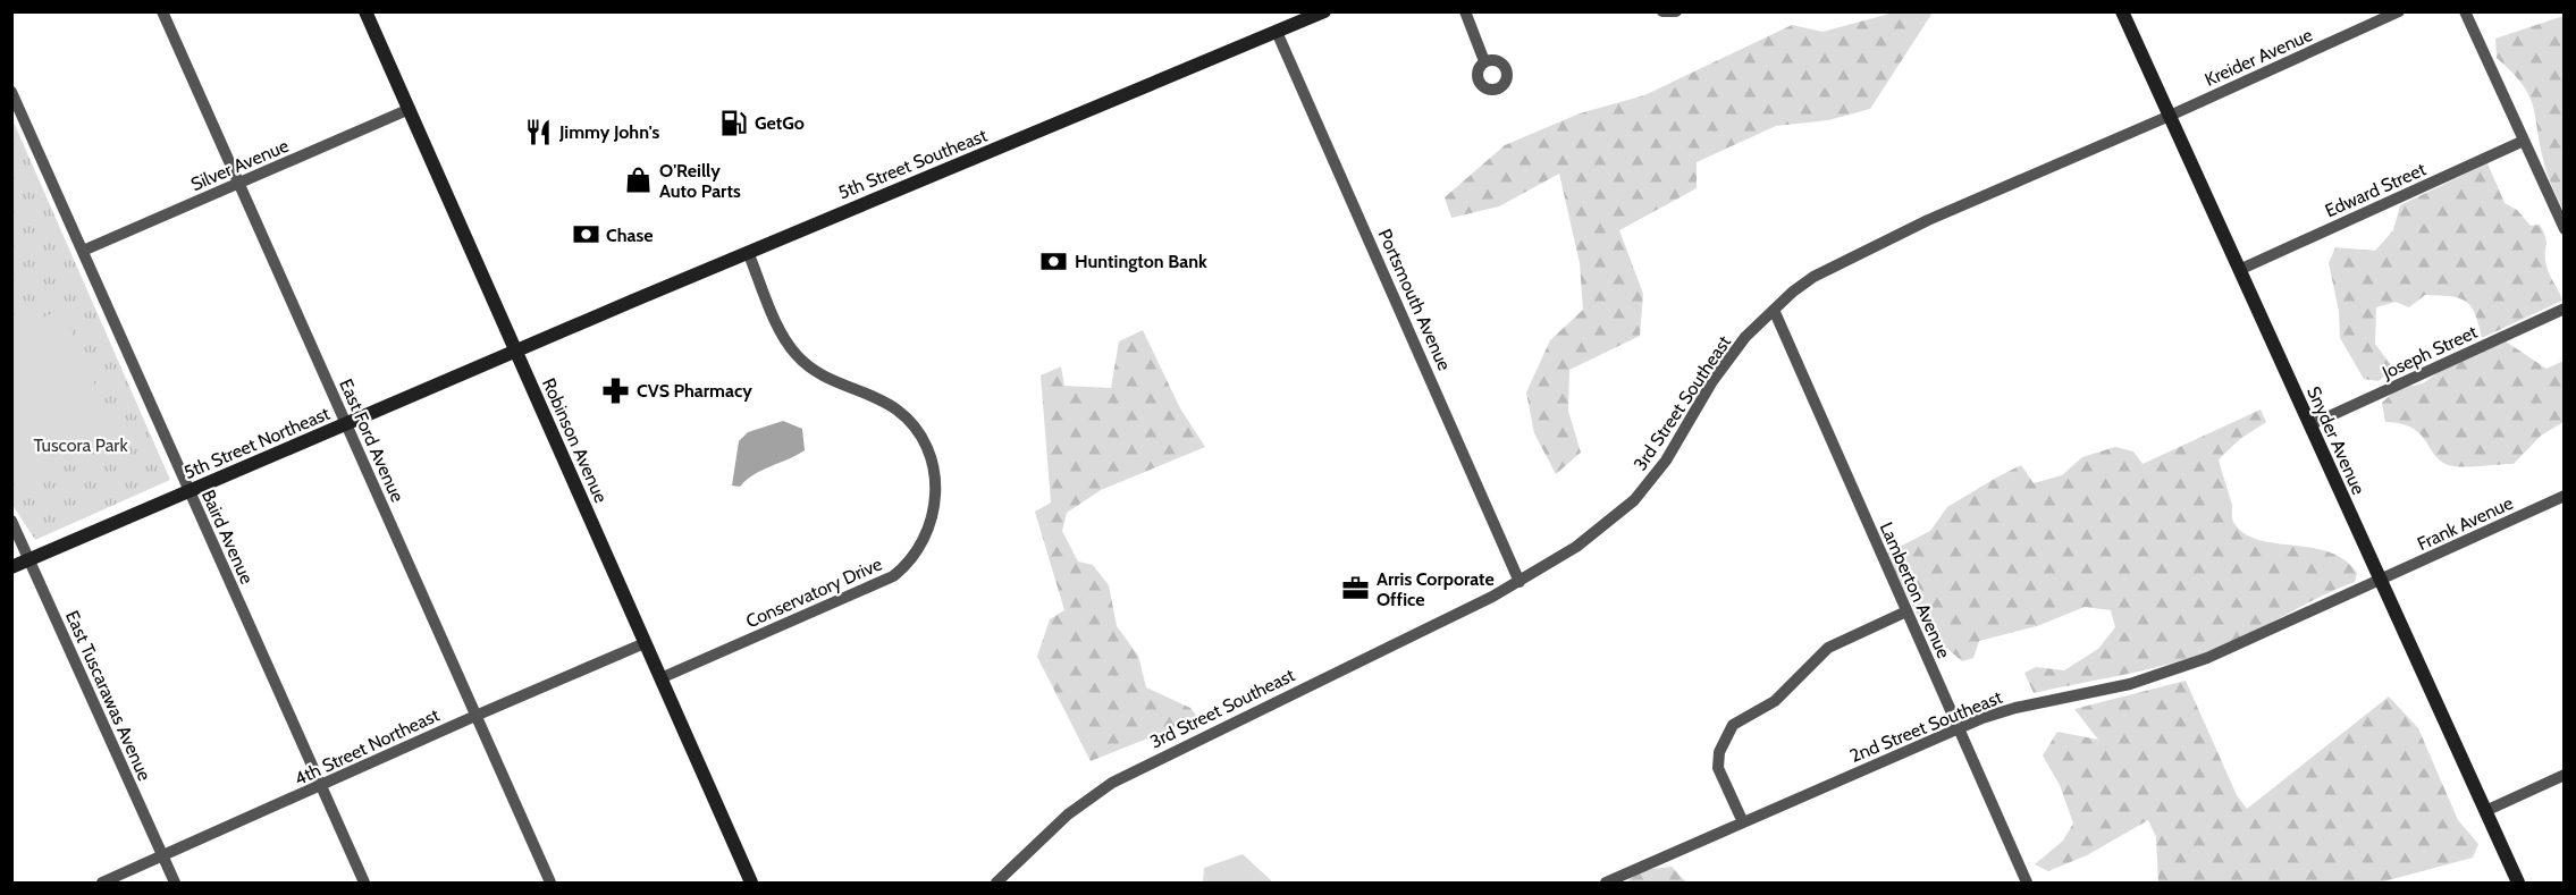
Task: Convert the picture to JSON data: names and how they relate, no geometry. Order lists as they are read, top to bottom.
{
  "streets": {
    "main road": [
      "5th Street Southeast",
      "Robinson Avenue",
      "Snyder Avenue",
      "5th Street Northeast"
    ],
    "street": [
      "Kreider Avenue",
      "Silver Avenue",
      "Edward Street",
      "Portsmouth Avenue",
      "Joseph Street",
      "3rd Street Southeast",
      "East Ford Avenue",
      "Frank Avenue",
      "Baird Avenue",
      "Lamberton Avenue",
      "Conservatory Drive",
      "East Tuscarawas Avenue",
      "2nd Street Southeast",
      "4th Street Northeast"
    ]
  },
  "crossings": [
    ["Kreider Avenue", "3rd Street Southeast"],
    ["Kreider Avenue", "Snyder Avenue"],
    ["5th Street Southeast", "Portsmouth Avenue"],
    ["5th Street Southeast", "Robinson Avenue"],
    ["5th Street Southeast", "5th Street Northeast"],
    ["5th Street Southeast", "Conservatory Drive"],
    ["Silver Avenue", "East Ford Avenue"],
    ["Silver Avenue", "Robinson Avenue"],
    ["Silver Avenue", "Baird Avenue"],
    ["Edward Street", "Snyder Avenue"],
    ["Portsmouth Avenue", "3rd Street Southeast"],
    ["Joseph Street", "Snyder Avenue"],
    ["3rd Street Southeast", "Snyder Avenue"],
    ["3rd Street Southeast", "Lamberton Avenue"],
    ["East Ford Avenue", "5th Street Northeast"],
    ["East Ford Avenue", "4th Street Northeast"],
    ["Robinson Avenue", "5th Street Northeast"],
    ["Robinson Avenue", "Conservatory Drive"],
    ["Robinson Avenue", "4th Street Northeast"],
    ["Snyder Avenue", "Frank Avenue"],
    ["Snyder Avenue", "2nd Street Southeast"],
    ["5th Street Northeast", "Baird Avenue"],
    ["5th Street Northeast", "East Tuscarawas Avenue"],
    ["Frank Avenue", "2nd Street Southeast"],
    ["Baird Avenue", "4th Street Northeast"],
    ["Lamberton Avenue", "2nd Street Southeast"],
    ["East Tuscarawas Avenue", "4th Street Northeast"]
  ],
  "parks": ["Tuscora Park"],
  "places": {
    "fuel station": ["GetGo"],
    "restaurant": ["Jimmy John's"],
    "shop": ["O'Reilly Auto Parts"],
    "bank": ["Chase", "Huntington Bank"],
    "pharmacy": ["CVS Pharmacy"],
    "office": ["Arris Corporate Office"]
  }
}
